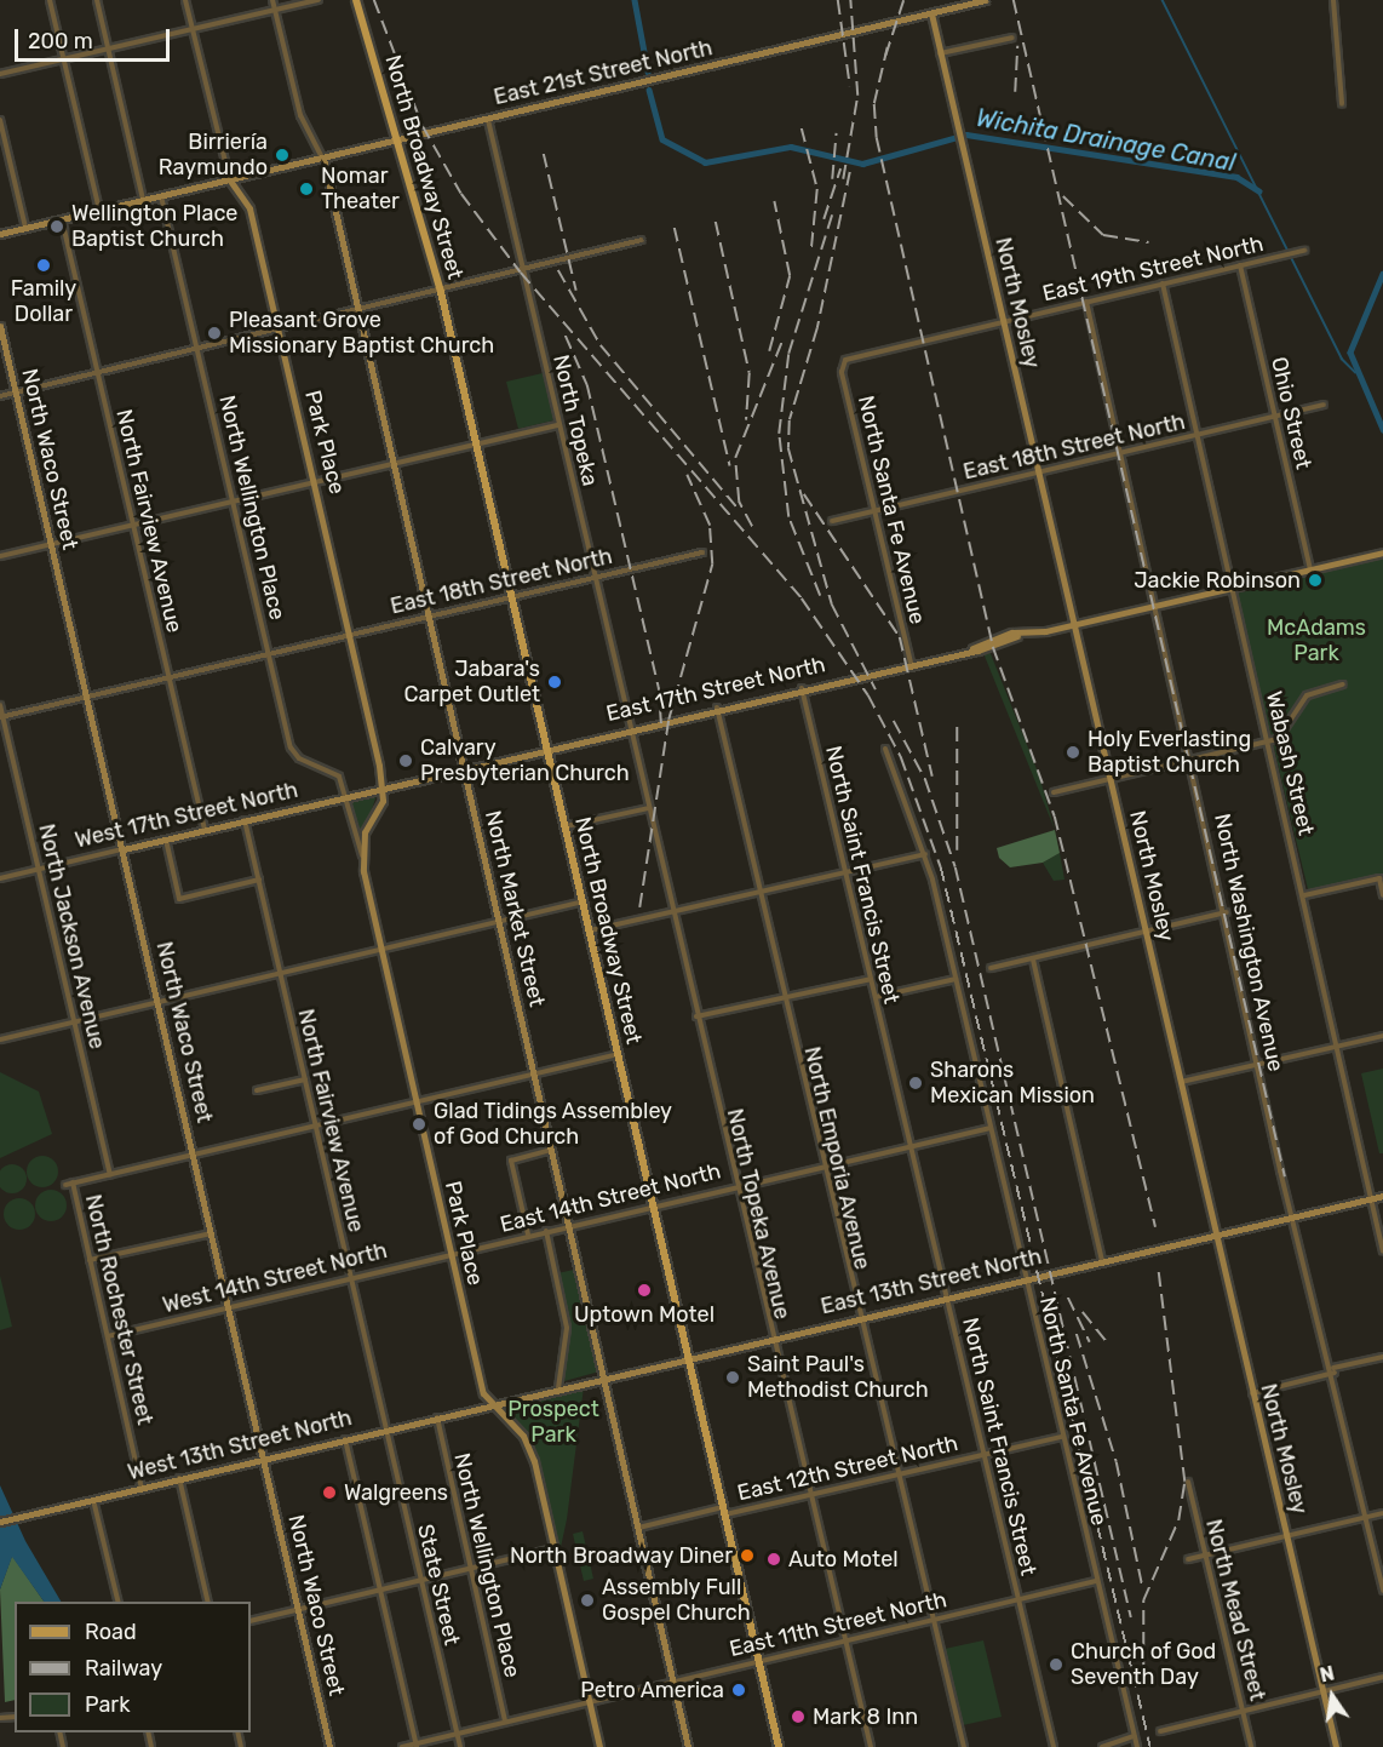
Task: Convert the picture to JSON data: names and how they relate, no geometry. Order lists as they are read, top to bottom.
{
  "streets": {
    "main road": ["North Broadway Street"],
    "street": [
      "East 21st Street North",
      "East 19th Street North",
      "North Mosley",
      "Ohio Street",
      "North Topeka",
      "Park Place",
      "East 18th Street North",
      "North Waco Street",
      "North Wellington Place",
      "North Santa Fe Avenue",
      "North Fairview Avenue",
      "East 17th Street North",
      "Wabash Street",
      "West 17th Street North",
      "North Saint Francis Street",
      "North Market Street",
      "North Jackson Avenue",
      "North Washington Avenue",
      "North Emporia Avenue",
      "East 14th Street North",
      "North Topeka Avenue",
      "West 14th Street North",
      "East 13th Street North",
      "North Rochester Street",
      "West 13th Street North",
      "East 12th Street North",
      "State Street",
      "North Mead Street",
      "East 11th Street North"
    ]
  },
  "crossings": [
    ["East 21st Street North", "North Broadway Street"],
    ["East 21st Street North", "North Mosley"],
    ["East 21st Street North", "North Topeka"],
    ["East 21st Street North", "Park Place"],
    ["East 21st Street North", "North Wellington Place"],
    ["East 21st Street North", "North Fairview Avenue"],
    ["East 21st Street North", "North Market Street"],
    ["North Broadway Street", "East 18th Street North"],
    ["North Broadway Street", "East 17th Street North"],
    ["North Broadway Street", "East 14th Street North"],
    ["North Broadway Street", "East 13th Street North"],
    ["North Broadway Street", "East 12th Street North"],
    ["North Broadway Street", "East 11th Street North"],
    ["East 19th Street North", "North Mosley"],
    ["East 19th Street North", "Ohio Street"],
    ["East 19th Street North", "North Santa Fe Avenue"],
    ["East 19th Street North", "Wabash Street"],
    ["East 19th Street North", "North Washington Avenue"],
    ["North Mosley", "East 18th Street North"],
    ["North Mosley", "East 17th Street North"],
    ["North Mosley", "East 13th Street North"],
    ["Ohio Street", "East 18th Street North"],
    ["Ohio Street", "East 17th Street North"],
    ["North Topeka", "East 18th Street North"],
    ["North Topeka", "East 17th Street North"],
    ["North Topeka", "North Topeka Avenue"],
    ["Park Place", "East 18th Street North"],
    ["Park Place", "North Wellington Place"],
    ["Park Place", "East 17th Street North"],
    ["Park Place", "West 17th Street North"],
    ["Park Place", "East 14th Street North"],
    ["Park Place", "West 14th Street North"],
    ["Park Place", "East 13th Street North"],
    ["Park Place", "West 13th Street North"],
    ["East 18th Street North", "North Waco Street"],
    ["East 18th Street North", "North Wellington Place"],
    ["East 18th Street North", "North Santa Fe Avenue"],
    ["East 18th Street North", "North Fairview Avenue"],
    ["East 18th Street North", "Wabash Street"],
    ["East 18th Street North", "North Market Street"],
    ["East 18th Street North", "North Jackson Avenue"],
    ["East 18th Street North", "North Washington Avenue"],
    ["North Waco Street", "West 17th Street North"],
    ["North Waco Street", "West 14th Street North"],
    ["North Waco Street", "West 13th Street North"],
    ["North Wellington Place", "West 17th Street North"],
    ["North Wellington Place", "West 13th Street North"],
    ["North Wellington Place", "East 11th Street North"],
    ["North Santa Fe Avenue", "East 17th Street North"],
    ["North Santa Fe Avenue", "East 14th Street North"],
    ["North Santa Fe Avenue", "East 13th Street North"],
    ["North Santa Fe Avenue", "East 12th Street North"],
    ["North Santa Fe Avenue", "East 11th Street North"],
    ["North Fairview Avenue", "West 17th Street North"],
    ["North Fairview Avenue", "West 14th Street North"],
    ["North Fairview Avenue", "West 13th Street North"],
    ["North Fairview Avenue", "State Street"],
    ["East 17th Street North", "Wabash Street"],
    ["East 17th Street North", "West 17th Street North"],
    ["East 17th Street North", "North Saint Francis Street"],
    ["East 17th Street North", "North Market Street"],
    ["East 17th Street North", "North Washington Avenue"],
    ["East 17th Street North", "North Emporia Avenue"],
    ["East 17th Street North", "North Topeka Avenue"],
    ["Wabash Street", "East 13th Street North"],
    ["West 17th Street North", "North Jackson Avenue"],
    ["North Saint Francis Street", "East 14th Street North"],
    ["North Saint Francis Street", "East 13th Street North"],
    ["North Saint Francis Street", "East 12th Street North"],
    ["North Saint Francis Street", "East 11th Street North"],
    ["North Market Street", "East 14th Street North"],
    ["North Market Street", "East 13th Street North"],
    ["North Market Street", "East 12th Street North"],
    ["North Market Street", "East 11th Street North"],
    ["North Jackson Avenue", "North Rochester Street"],
    ["North Washington Avenue", "East 13th Street North"],
    ["North Emporia Avenue", "East 14th Street North"],
    ["North Emporia Avenue", "East 13th Street North"],
    ["North Emporia Avenue", "East 12th Street North"],
    ["North Emporia Avenue", "East 11th Street North"],
    ["East 14th Street North", "North Topeka Avenue"],
    ["East 14th Street North", "West 14th Street North"],
    ["North Topeka Avenue", "East 13th Street North"],
    ["North Topeka Avenue", "East 12th Street North"],
    ["North Topeka Avenue", "East 11th Street North"],
    ["West 14th Street North", "North Rochester Street"],
    ["East 13th Street North", "West 13th Street North"],
    ["North Rochester Street", "West 13th Street North"],
    ["West 13th Street North", "State Street"],
    ["State Street", "East 11th Street North"]
  ],
  "water": ["Wichita Drainage Canal"],
  "parks": ["McAdams Park", "Prospect Park"],
  "places": [
    "Birriería Raymundo",
    "Nomar Theater",
    "Wellington Place Baptist Church",
    "Family Dollar",
    "Pleasant Grove Missionary Baptist Church",
    "Jackie Robinson",
    "Jabara's Carpet Outlet",
    "Holy Everlasting Baptist Church",
    "Calvary Presbyterian Church",
    "Sharons Mexican Mission",
    "Glad Tidings Assembley of God Church",
    "Uptown Motel",
    "Saint Paul's Methodist Church",
    "Walgreens",
    "North Broadway Diner",
    "Auto Motel",
    "Assembly Full Gospel Church",
    "Church of God Seventh Day",
    "Petro America",
    "Mark 8 Inn"
  ],
  "legend": ["Road", "Railway", "Park"],
  "scale_bar": "200 m",
  "north": "top"
}
